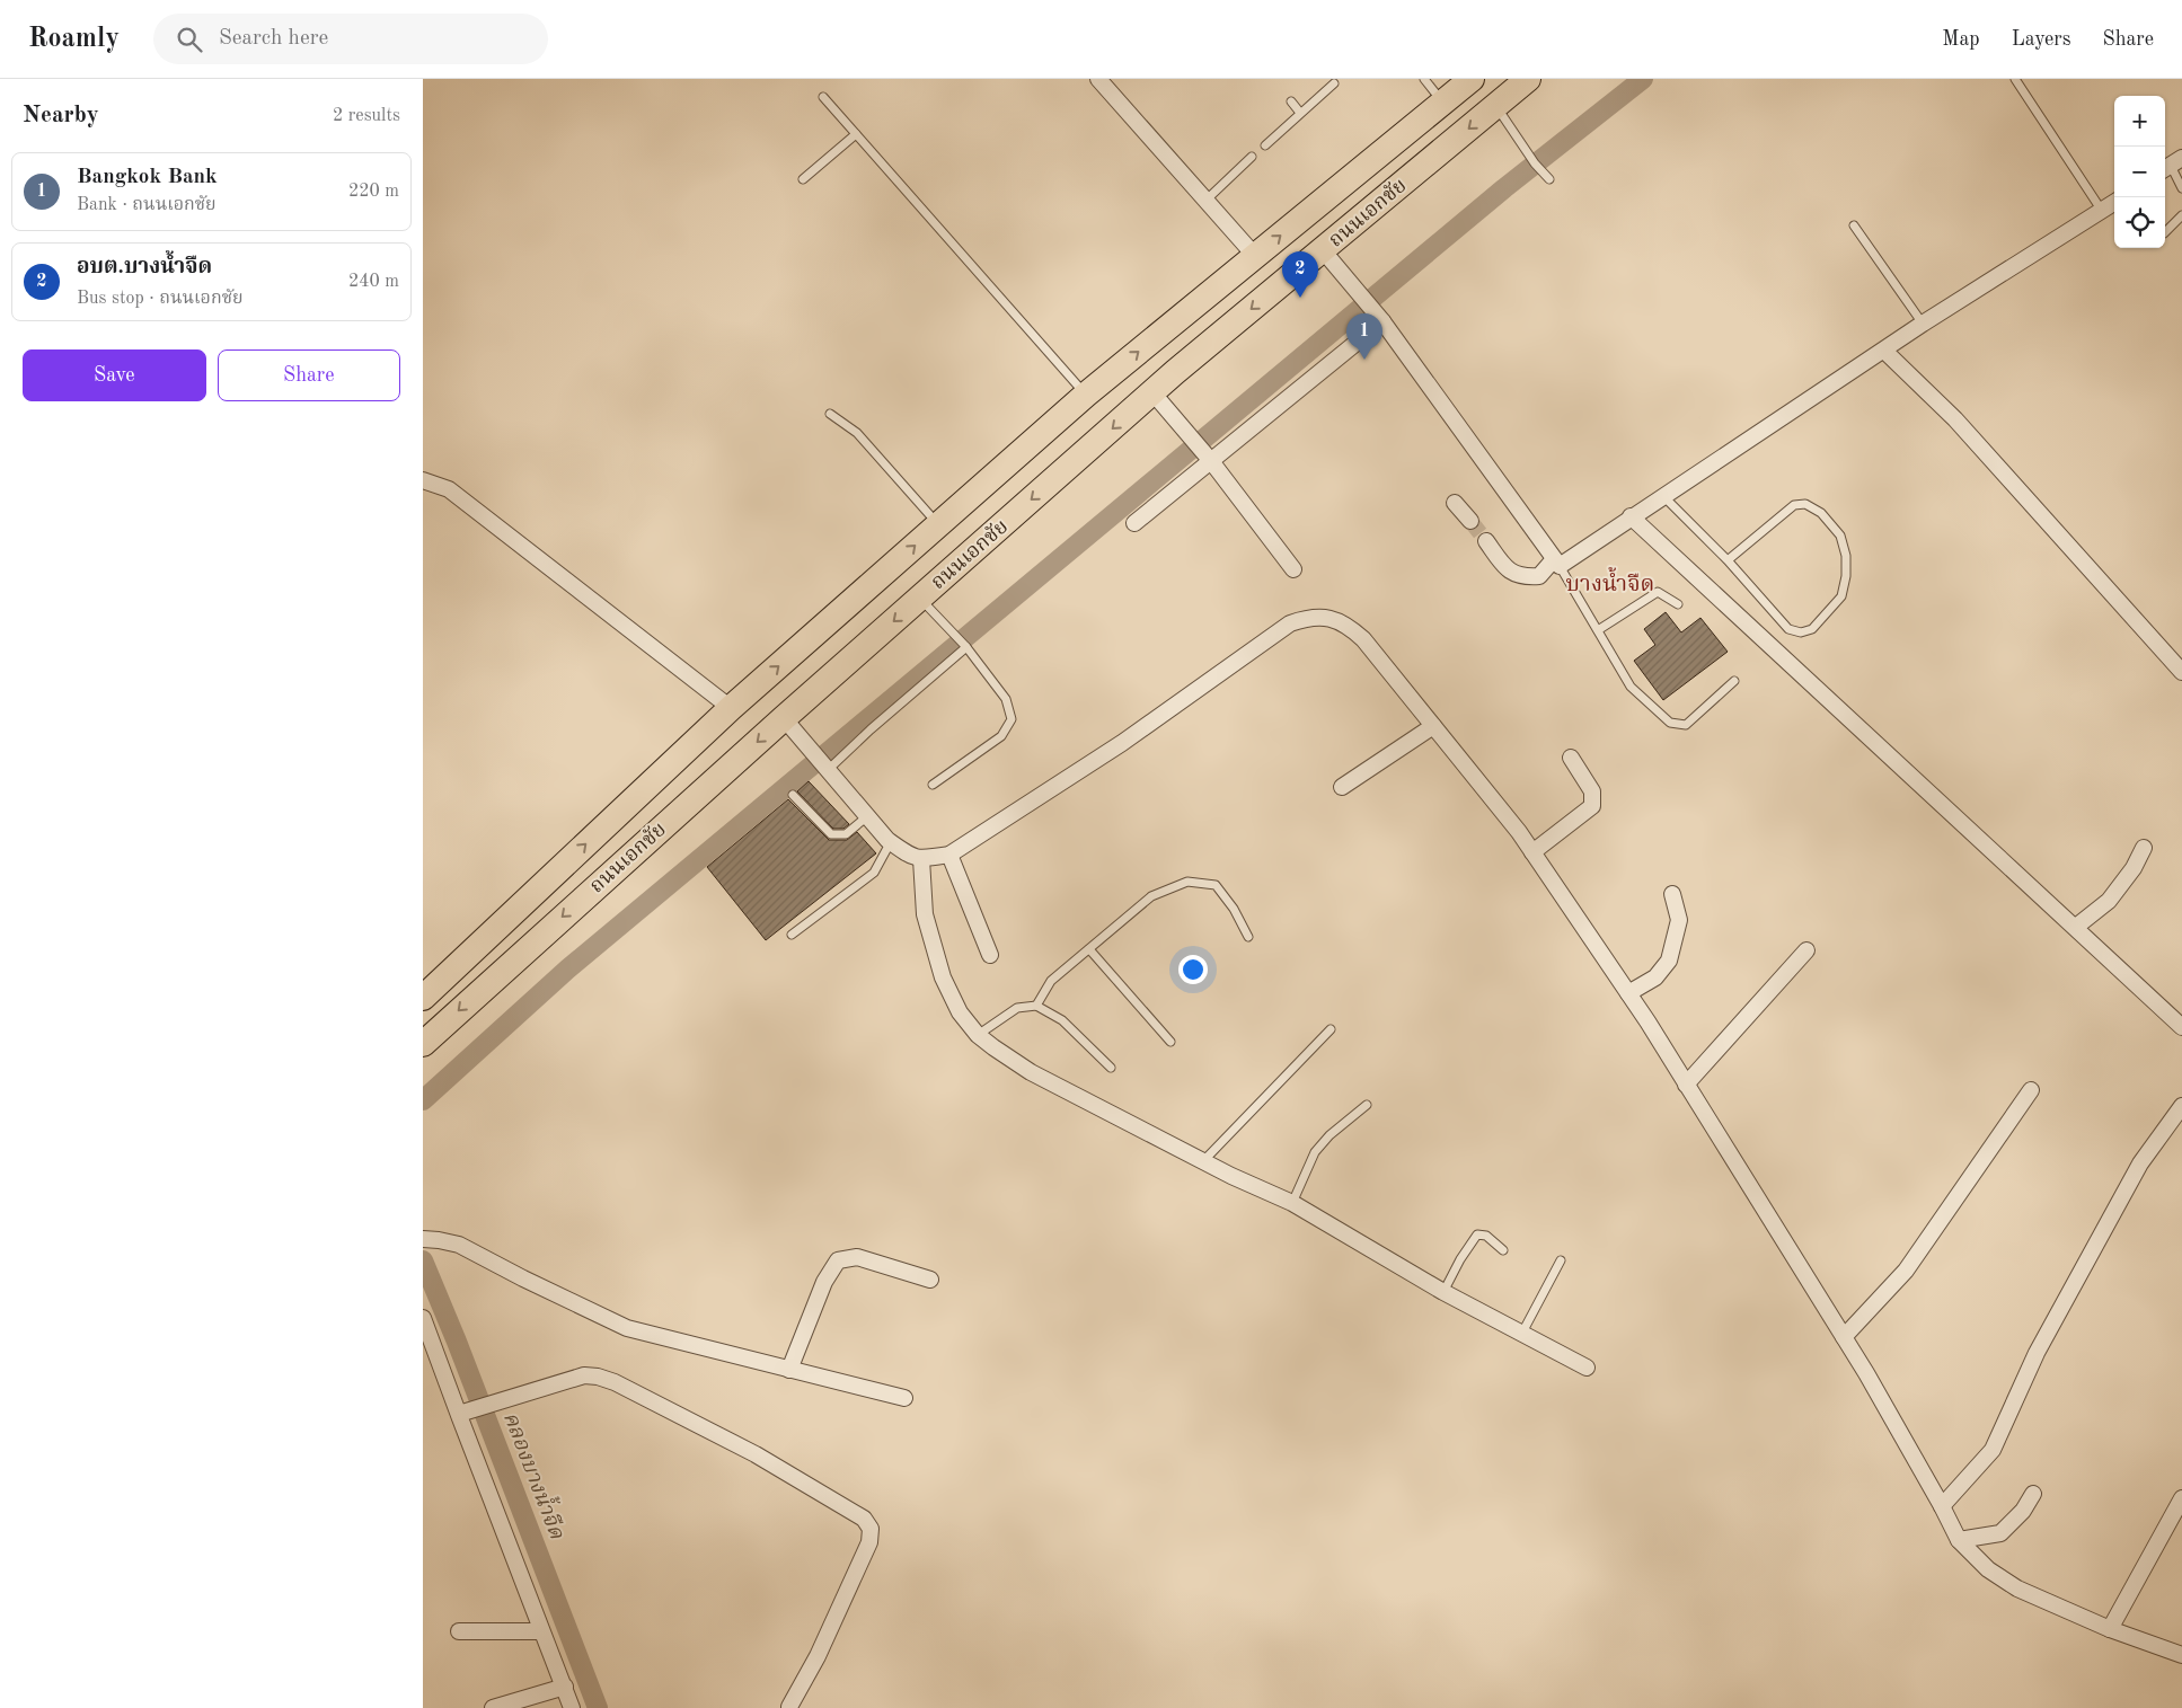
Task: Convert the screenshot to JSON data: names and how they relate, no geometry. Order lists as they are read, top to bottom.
{
  "streets": {
    "main road": ["ถนนเอกชัย"]
  },
  "districts": ["บางน้ำจืด"],
  "water": ["คลองบางน้ำจืด"],
  "page": {
    "header": "Roamly",
    "search": "Search here",
    "nav": ["Map", "Layers", "Share"],
    "heading": ["Nearby", "2 results"],
    "map_buttons": ["+", "−"],
    "list": [
      {
        "mark": "1",
        "name": "Bangkok Bank",
        "note": "Bank · ถนนเอกชัย",
        "value": "220 m"
      },
      {
        "mark": "2",
        "name": "อบต.บางน้ำจืด",
        "note": "Bus stop · ถนนเอกชัย",
        "value": "240 m"
      }
    ],
    "pins": ["2", "1"],
    "buttons": ["Save", "Share"]
  }
}
